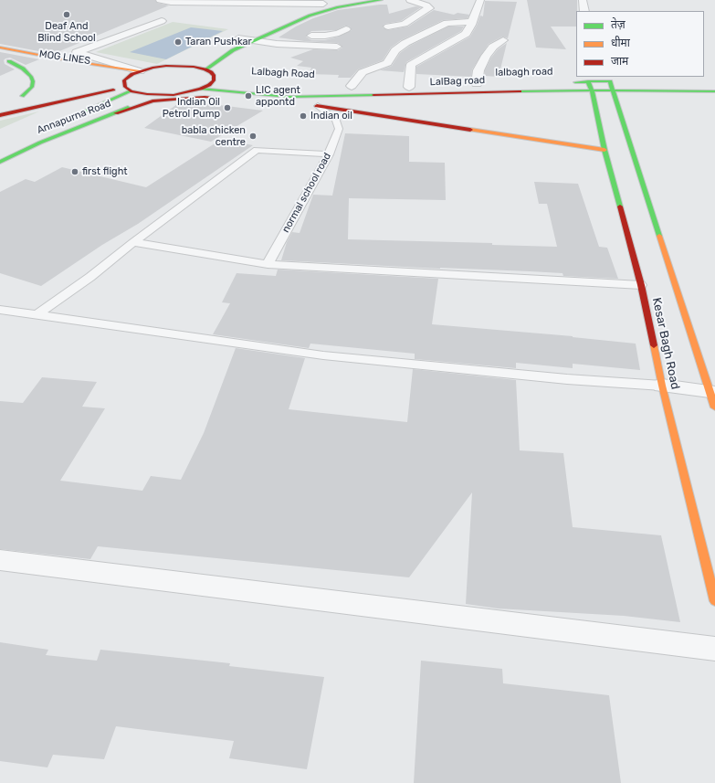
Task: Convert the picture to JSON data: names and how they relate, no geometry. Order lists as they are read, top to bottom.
{
  "streets": {
    "main road": [
      "MOG LINES",
      "lalbagh road",
      "LalBag road",
      "Annapurna Road",
      "Kesar Bagh Road"
    ],
    "lane": ["normal school road"]
  },
  "crossings": [
    ["MOG LINES", "Annapurna Road"],
    ["lalbagh road", "Kesar Bagh Road"],
    ["LalBag road", "Kesar Bagh Road"]
  ],
  "places": [
    "Deaf And Blind School",
    "Taran Pushkar",
    "LIC agent appontd",
    "Indian Oil Petrol Pump",
    "Indian oil",
    "babla chicken centre",
    "first flight"
  ],
  "legend": ["तेज़", "धीमा", "जाम"]
}
